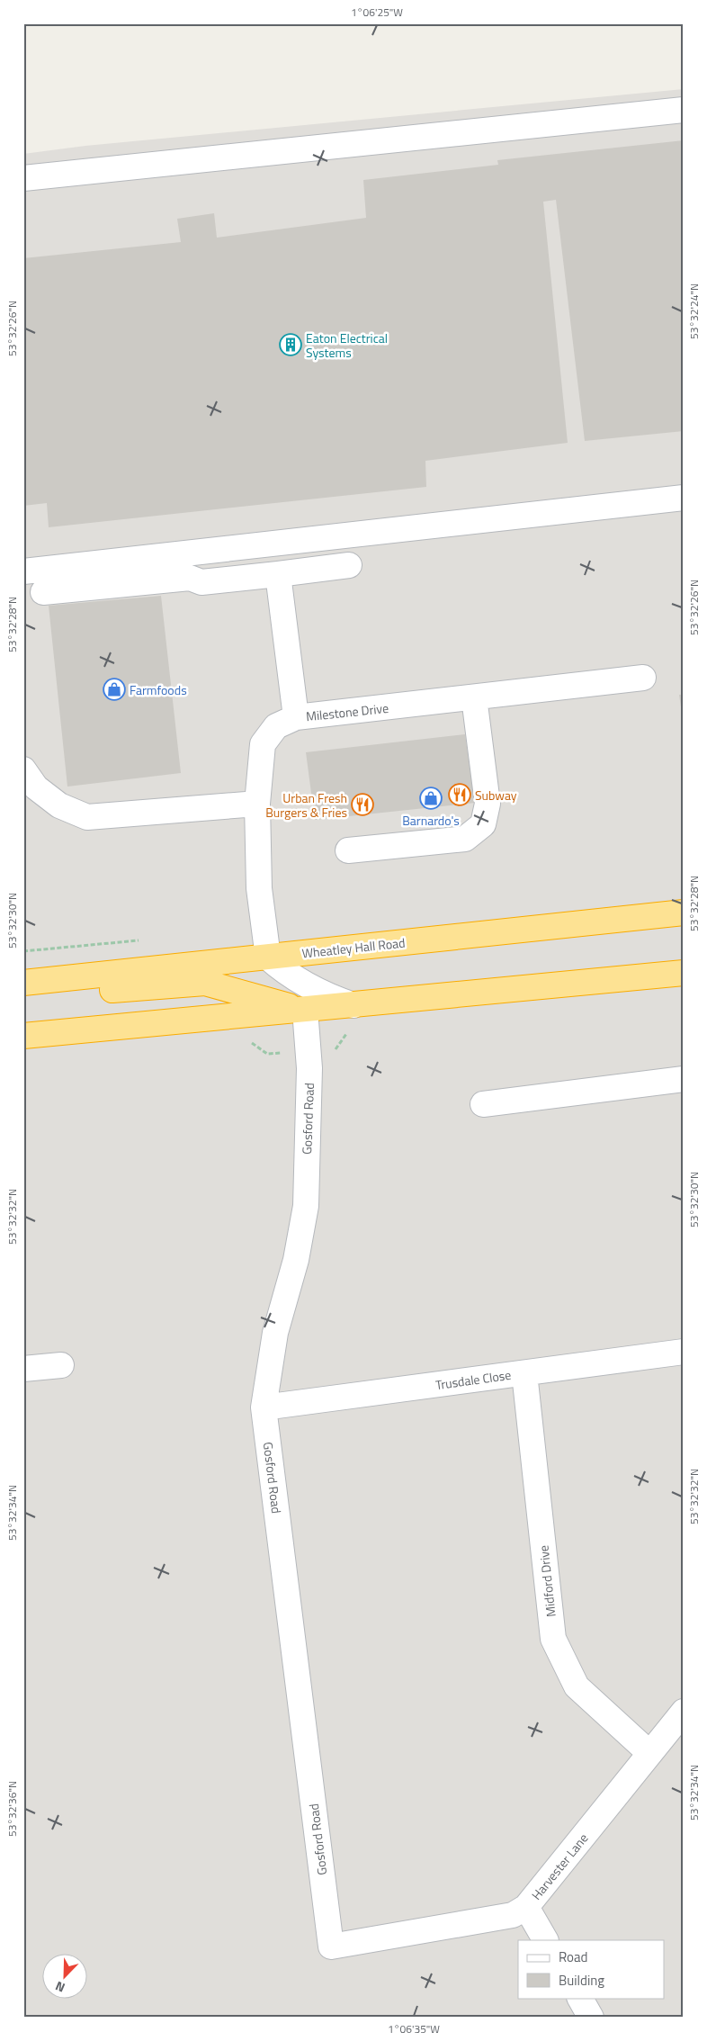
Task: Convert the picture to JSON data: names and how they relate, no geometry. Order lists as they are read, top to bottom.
{
  "streets": {
    "highway": ["Wheatley Hall Road"],
    "street": [
      "Milestone Drive",
      "Gosford Road",
      "Trusdale Close",
      "Midford Drive",
      "Harvester Lane"
    ]
  },
  "crossings": [
    ["Milestone Drive", "Wheatley Hall Road"],
    ["Gosford Road", "Trusdale Close"],
    ["Gosford Road", "Harvester Lane"],
    ["Trusdale Close", "Midford Drive"],
    ["Midford Drive", "Harvester Lane"]
  ],
  "places": {
    "building": ["Eaton Electrical Systems"],
    "shop": ["Farmfoods", "Barnardo's"],
    "restaurant": ["Subway", "Urban Fresh Burgers & Fries"]
  },
  "legend": ["Road", "Building"],
  "north": "bottom left",
  "coordinates": [
    "1°06'25\"W",
    "53°32'24\"N",
    "53°32'26\"N",
    "53°32'28\"N",
    "53°32'30\"N",
    "53°32'32\"N",
    "53°32'34\"N",
    "53°32'36\"N",
    "1°06'35\"W"
  ]
}
